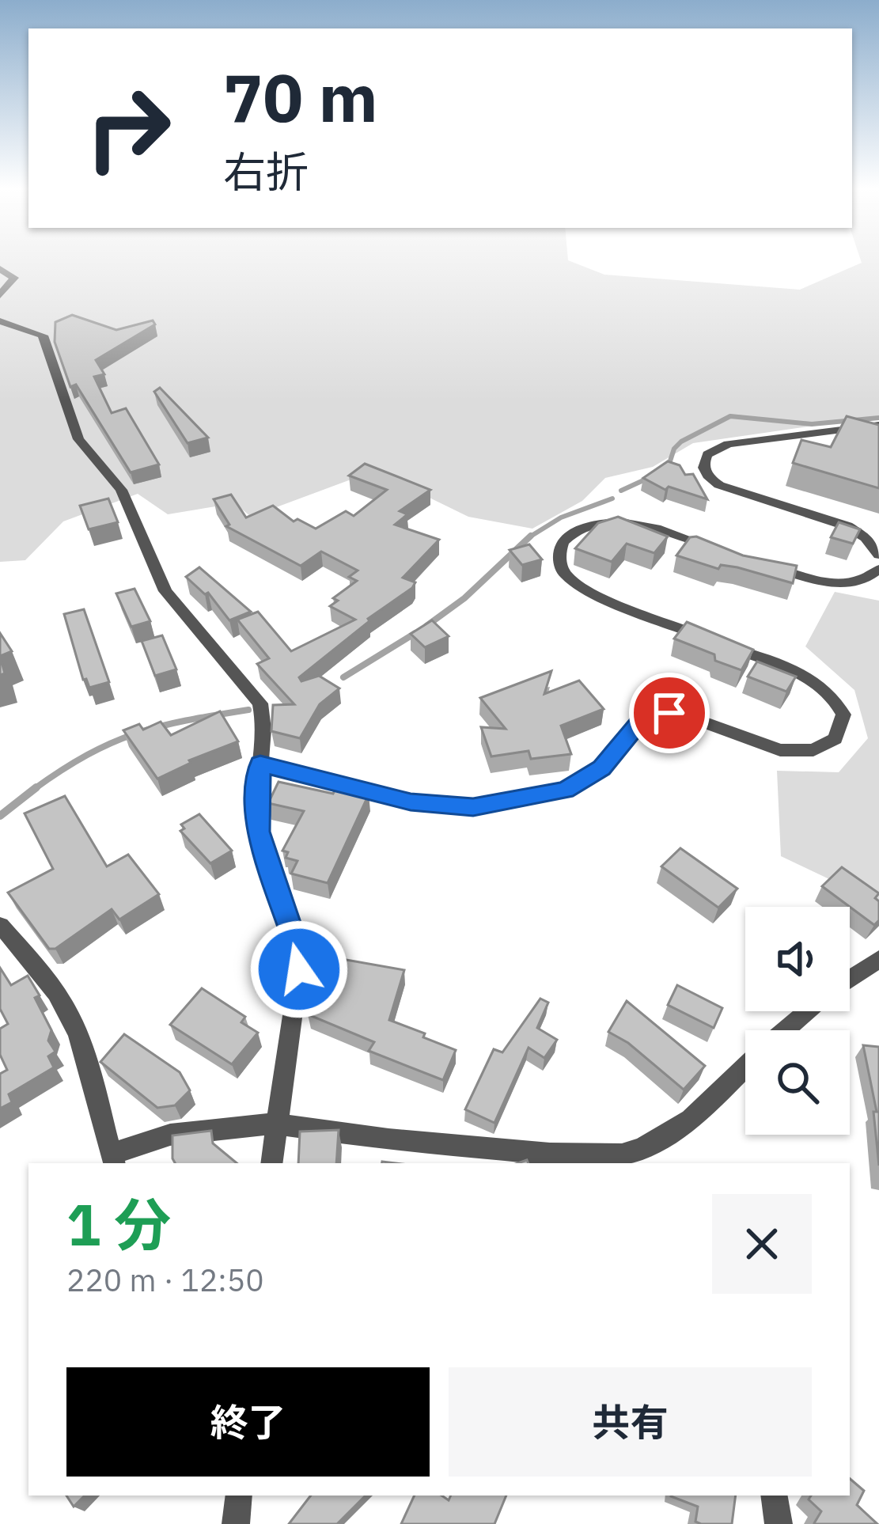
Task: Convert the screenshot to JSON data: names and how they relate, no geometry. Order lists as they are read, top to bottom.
{
  "page": {
    "turn": ["70 m", "右折"],
    "heading": ["1 分", "220 m · 12:50"],
    "buttons": ["終了", "共有"]
  }
}
